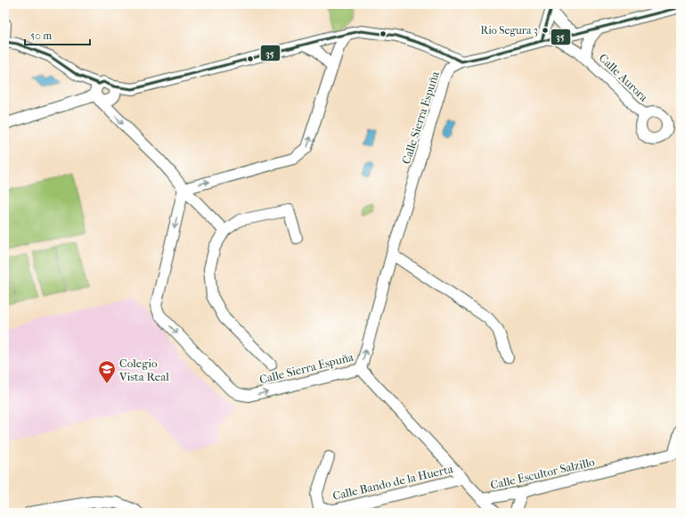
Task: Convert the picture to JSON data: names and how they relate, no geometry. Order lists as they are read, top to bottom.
{
  "streets": {
    "street": [
      "Calle Aurora",
      "Calle Sierra Espuña",
      "Calle Escultor Salzillo",
      "Calle Bando de la Huerta"
    ]
  },
  "crossings": [
    ["Calle Sierra Espuña", "Calle Escultor Salzillo"],
    ["Calle Escultor Salzillo", "Calle Bando de la Huerta"]
  ],
  "places": {
    "other": ["Rio Segura 3"],
    "school or university": ["Colegio Vista Real"]
  },
  "lines": ["transit line 35"],
  "scale_bar": "50 m"
}
